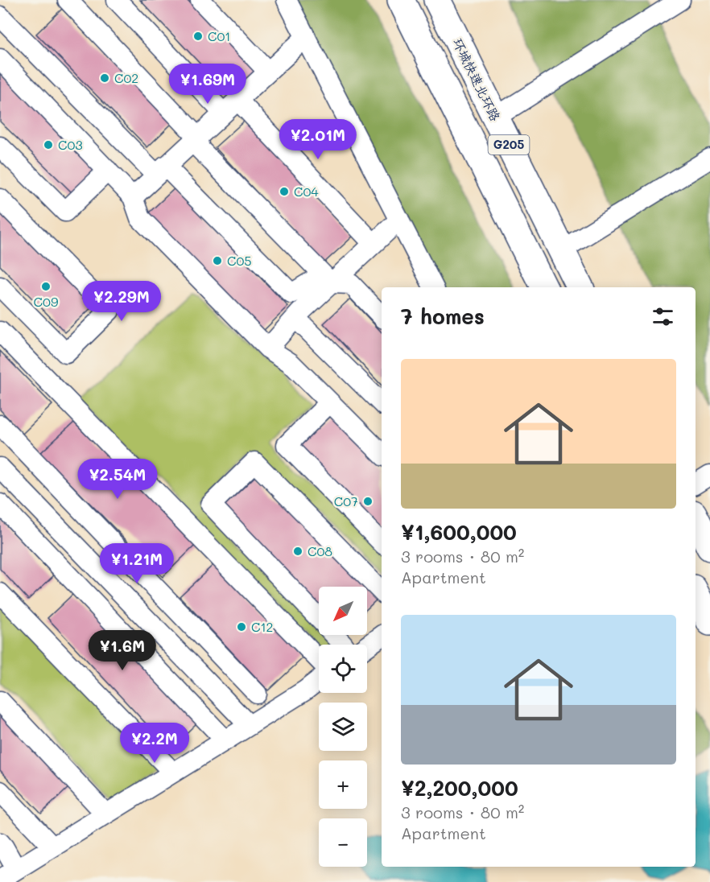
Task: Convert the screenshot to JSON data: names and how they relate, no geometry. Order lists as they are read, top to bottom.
{
  "streets": {
    "highway": ["环城快速北环路", "G205"]
  },
  "places": [
    "C01",
    "C02",
    "C03",
    "C04",
    "C05",
    "C09",
    "C07",
    "C08",
    "C12"
  ],
  "north": "bottom left",
  "page": {
    "price": [
      "¥1.69M",
      "¥2.01M",
      "¥2.29M",
      "¥2.54M",
      "¥1.21M",
      "¥1.6M",
      "¥2.2M"
    ],
    "heading": "7 homes",
    "list": [
      {
        "name": "¥1,600,000",
        "note": "3 rooms · 80 m² · Apartment"
      },
      {
        "name": "¥2,200,000",
        "note": "3 rooms · 80 m² · Apartment"
      }
    ],
    "map_buttons": ["+", "−"]
  }
}
